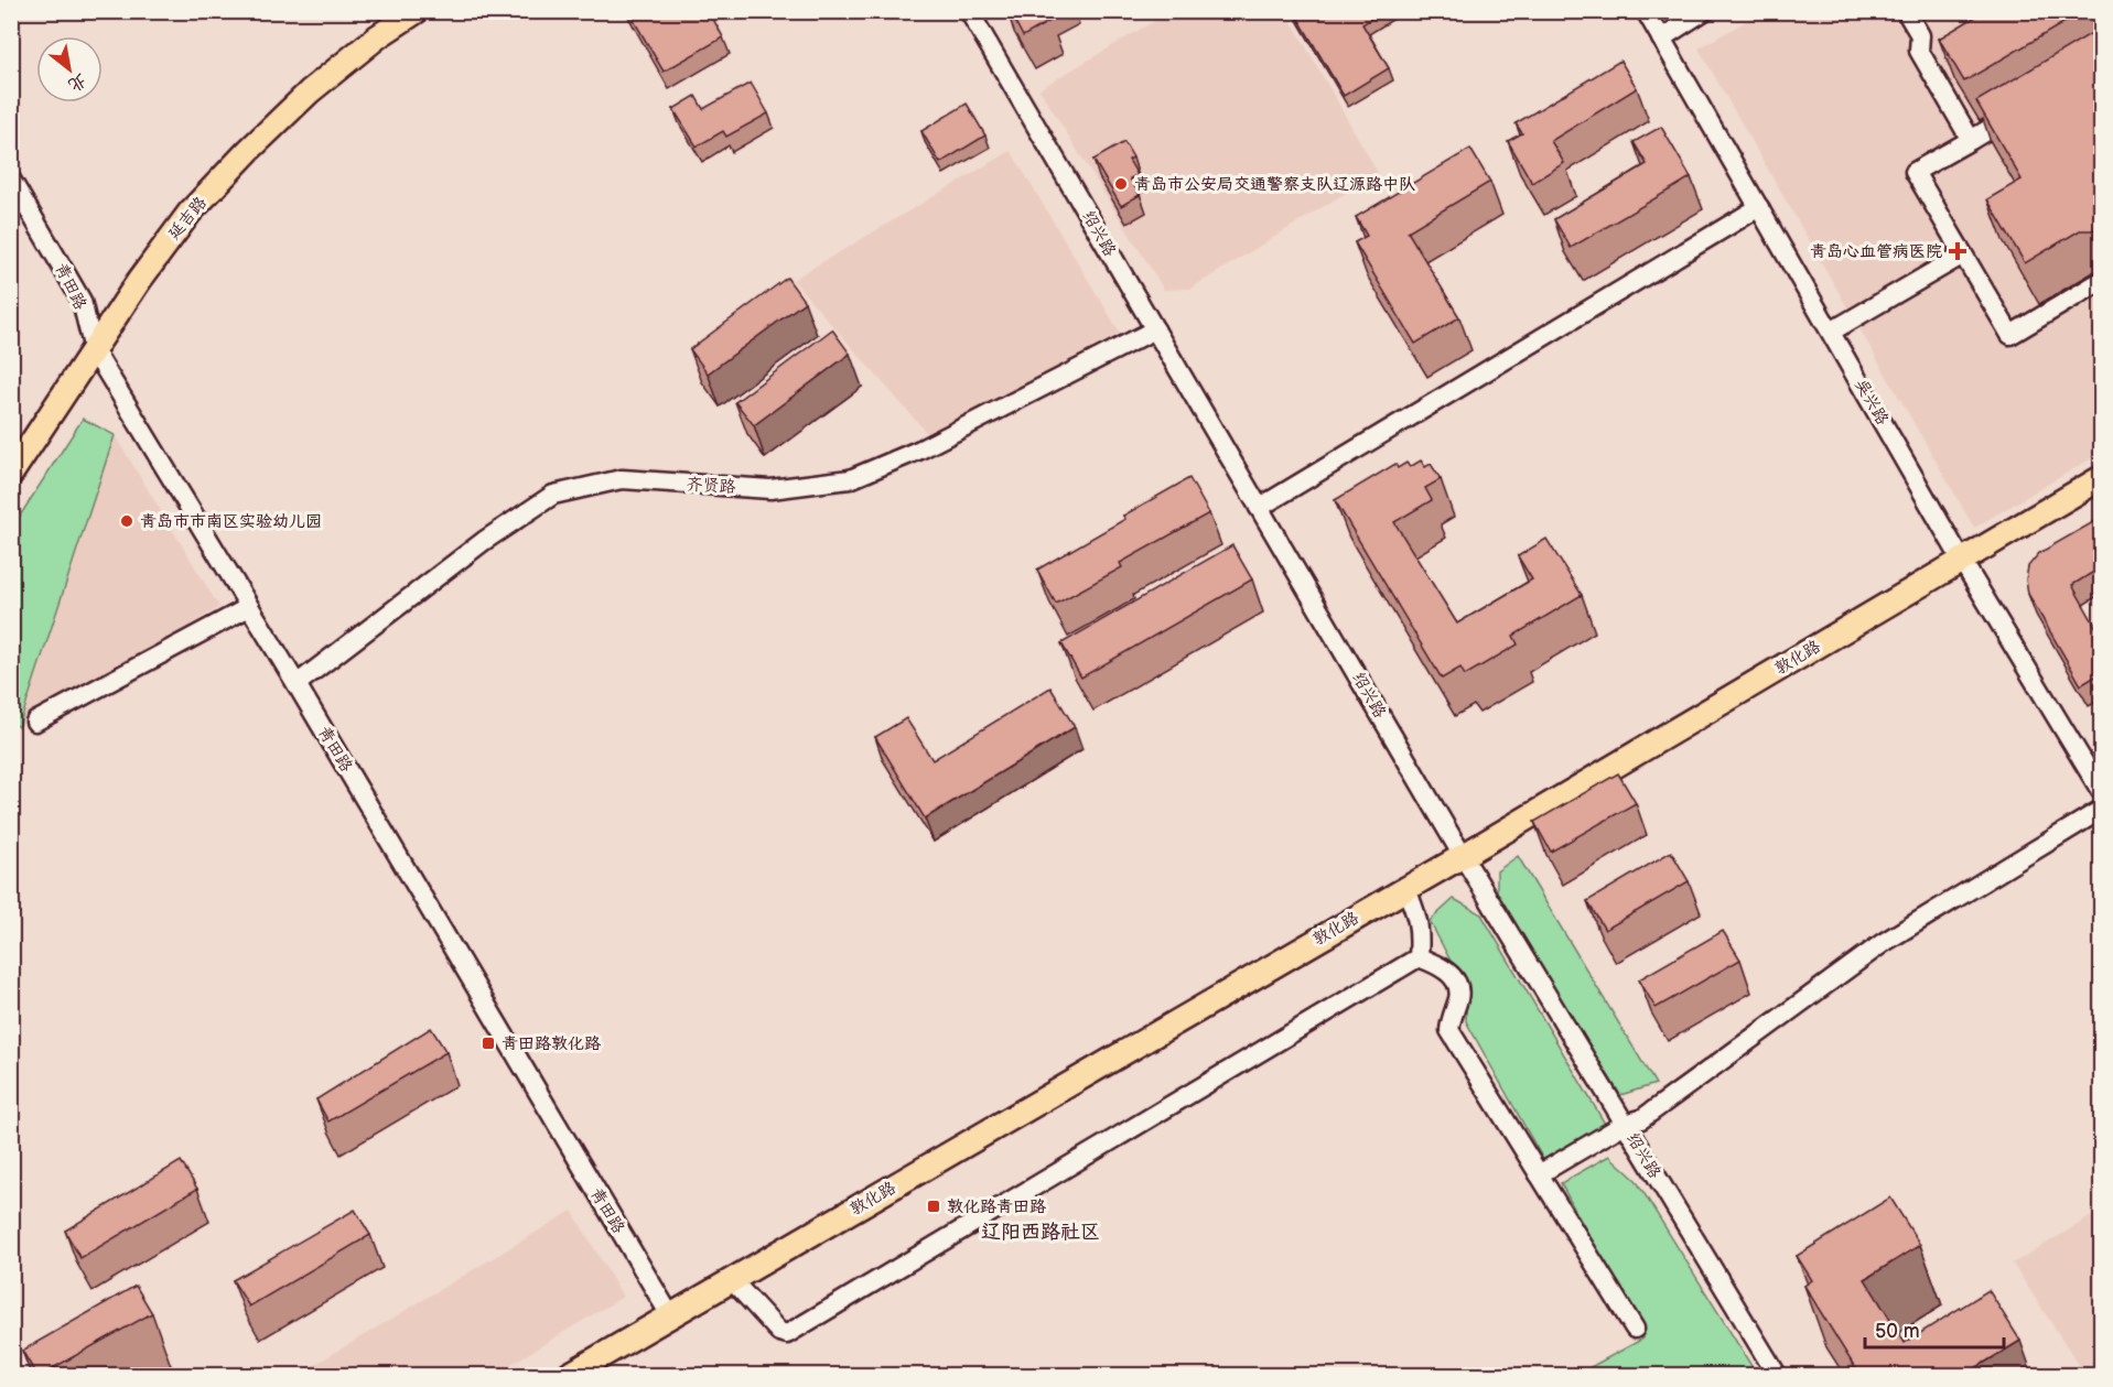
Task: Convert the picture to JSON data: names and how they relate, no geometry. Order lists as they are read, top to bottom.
{
  "streets": {
    "main road": ["延吉路", "敦化路"],
    "street": [
      "绍兴路",
      "青田路",
      "吴兴路",
      "齐贤路"
    ]
  },
  "crossings": [
    ["延吉路", "青田路"],
    ["绍兴路", "齐贤路"],
    ["绍兴路", "敦化路"],
    ["青田路", "齐贤路"],
    ["青田路", "敦化路"],
    ["吴兴路", "敦化路"]
  ],
  "districts": ["辽阳西路社区"],
  "places": {
    "other": ["青岛市公安局交通警察支队辽源路中队", "青岛市市南区实验幼儿园"],
    "health": ["青岛心血管病医院"],
    "transit": ["青田路敦化路", "敦化路青田路"]
  },
  "scale_bar": "50 m",
  "north": "bottom right"
}
